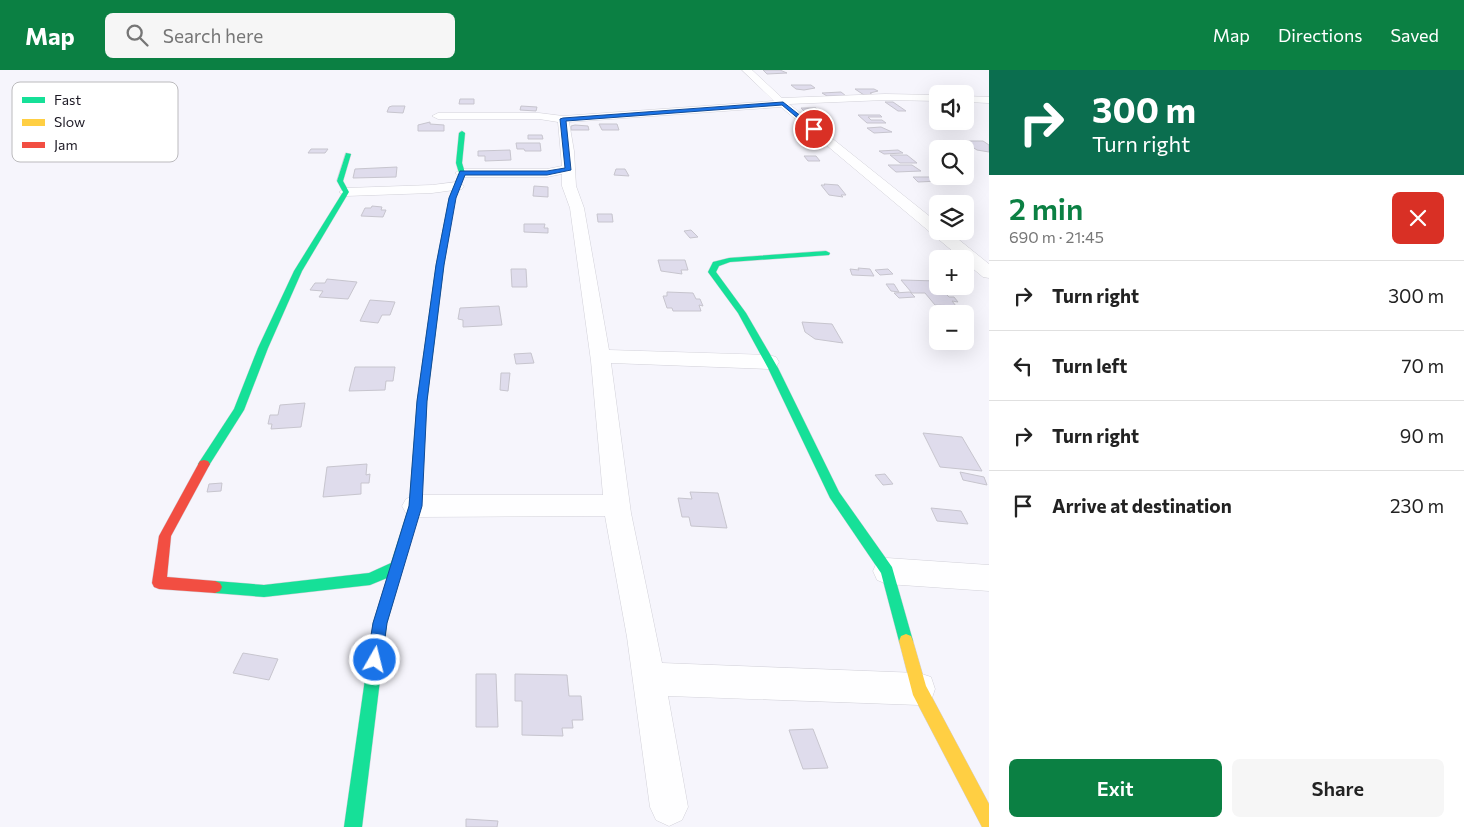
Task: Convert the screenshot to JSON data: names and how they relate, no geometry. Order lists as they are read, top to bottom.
{
  "legend": ["Fast", "Slow", "Jam"],
  "page": {
    "header": "Map",
    "search": "Search here",
    "nav": ["Map", "Directions", "Saved"],
    "turn": ["300 m", "Turn right"],
    "map_buttons": ["+", "−"],
    "heading": ["2 min", "690 m · 21:45"],
    "list": [
      {
        "name": "Turn right",
        "value": "300 m"
      },
      {
        "name": "Turn left",
        "value": "70 m"
      },
      {
        "name": "Turn right",
        "value": "90 m"
      },
      {
        "name": "Arrive at destination",
        "value": "230 m"
      }
    ],
    "buttons": ["Exit", "Share"]
  }
}
